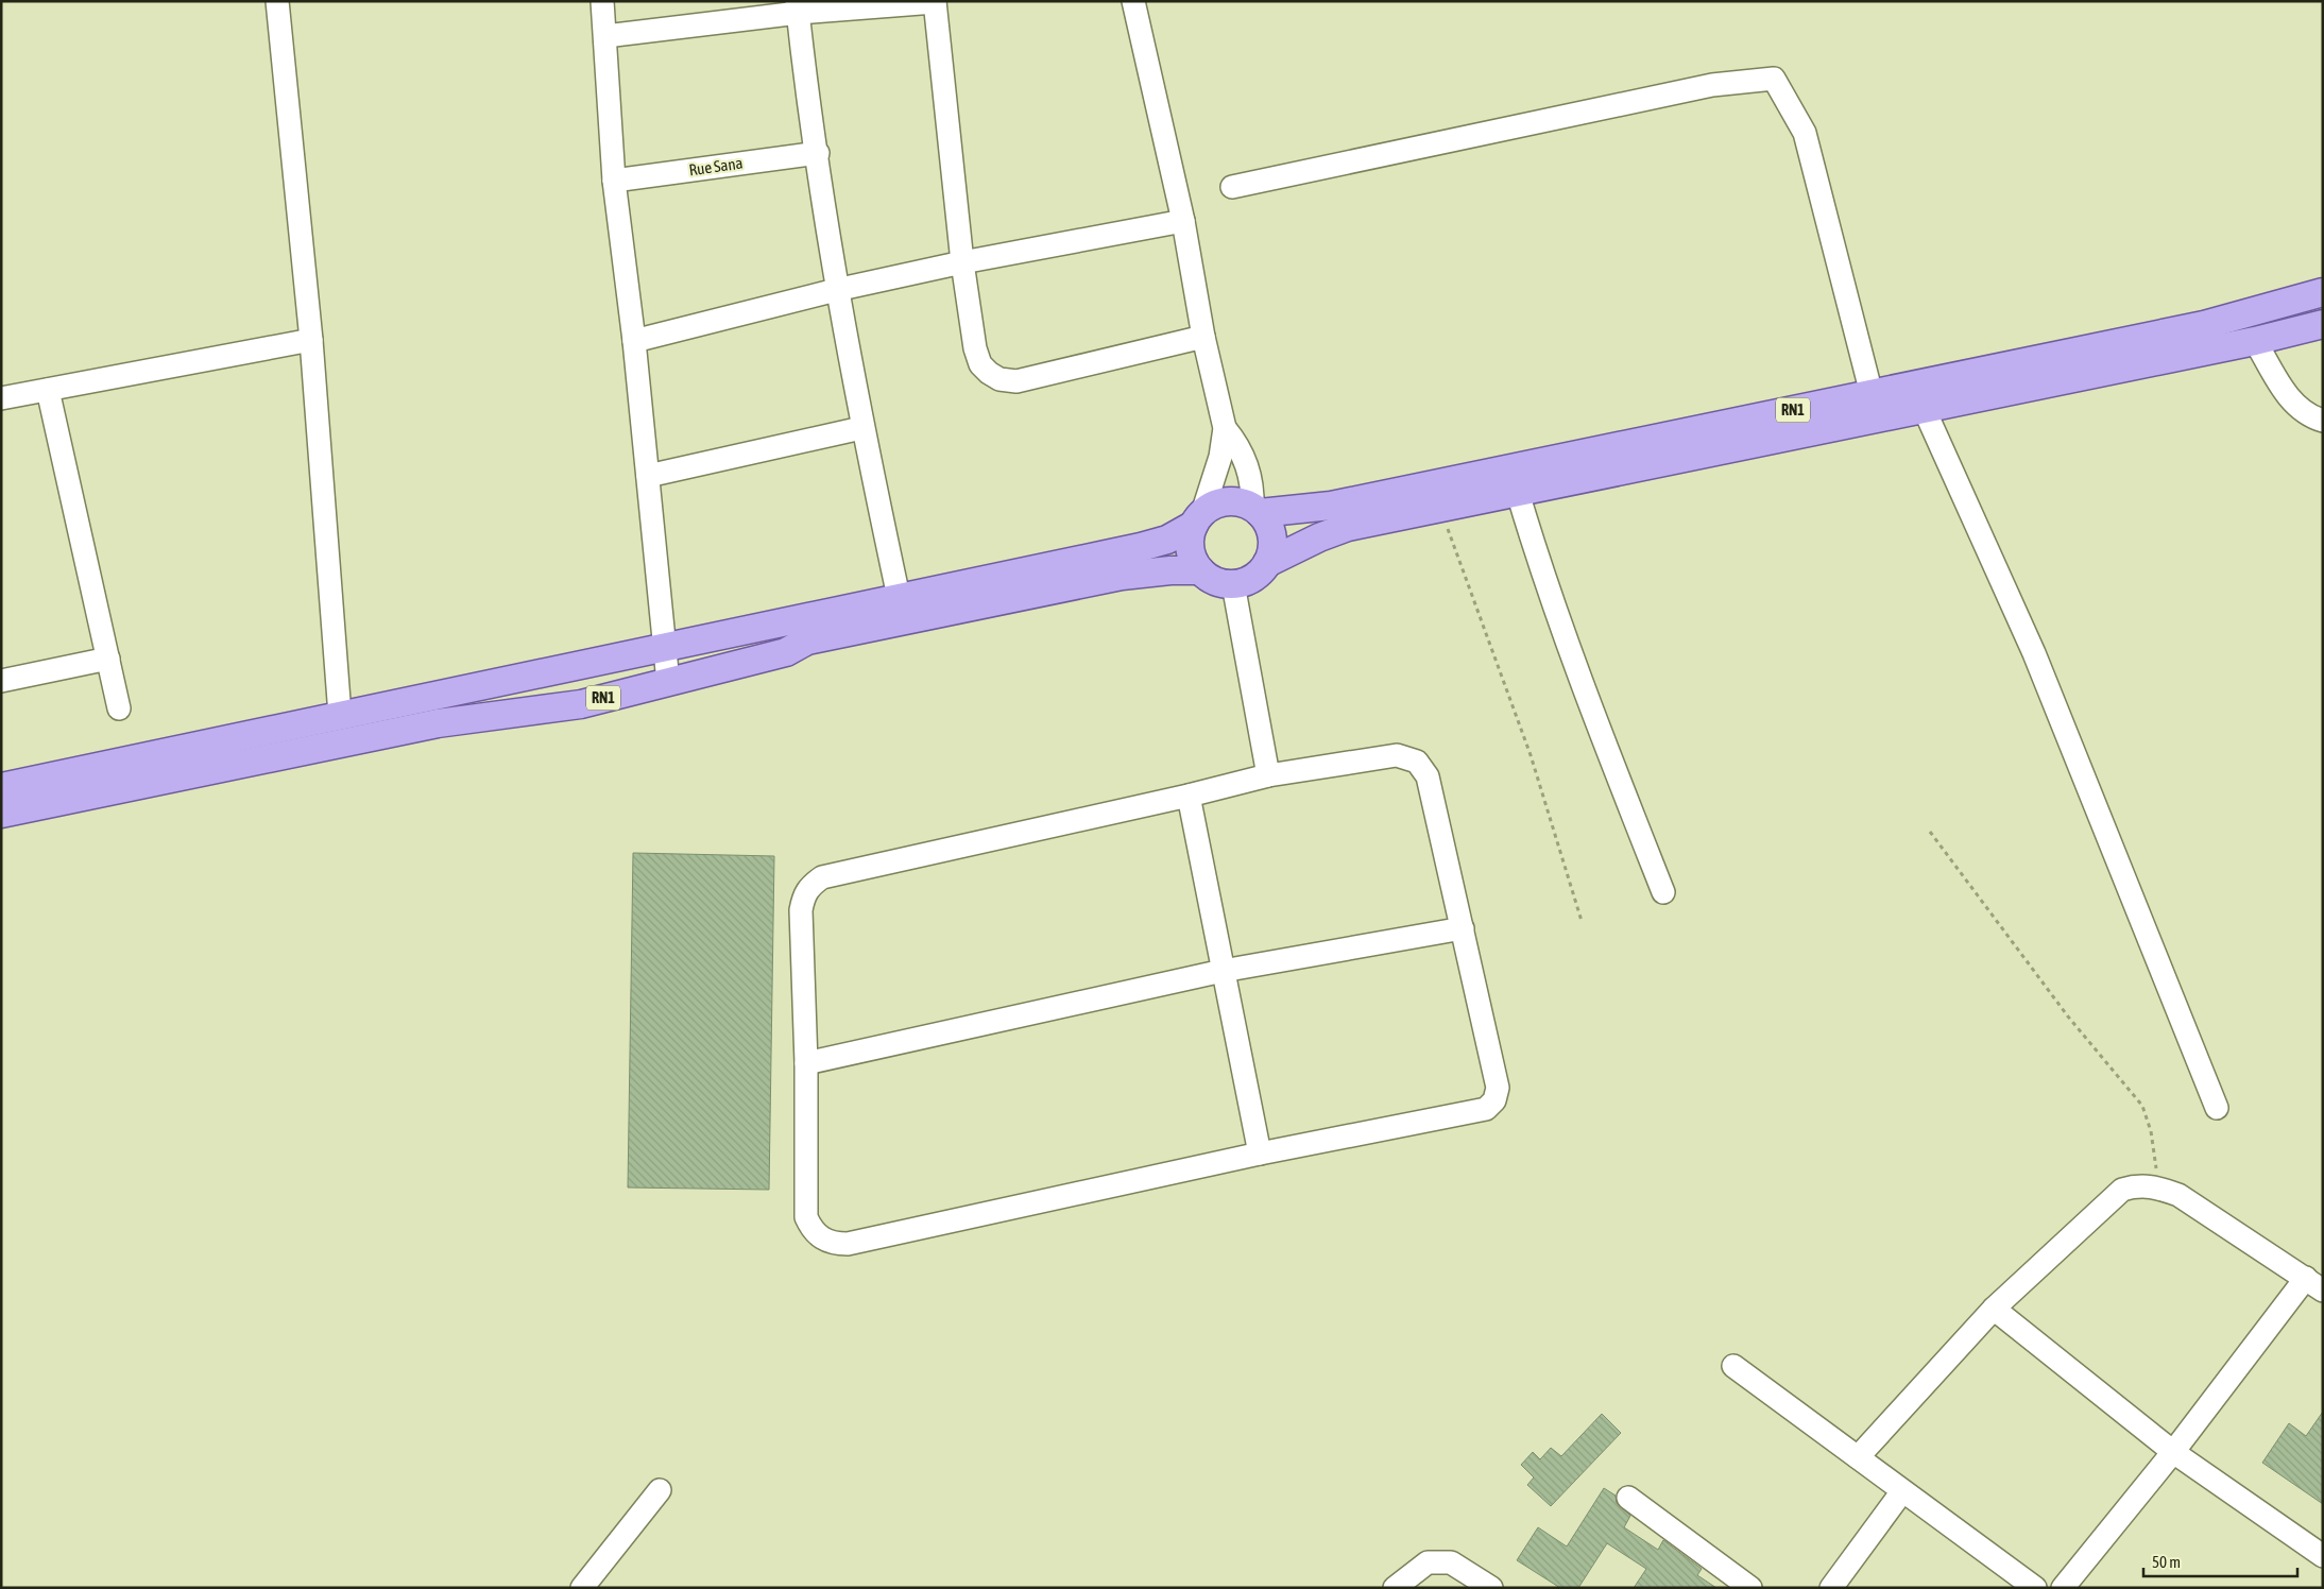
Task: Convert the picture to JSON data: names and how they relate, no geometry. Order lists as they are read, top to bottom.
{
  "streets": {
    "main road": ["RN1"],
    "street": ["Rue Sana"]
  },
  "scale_bar": "50 m"
}
